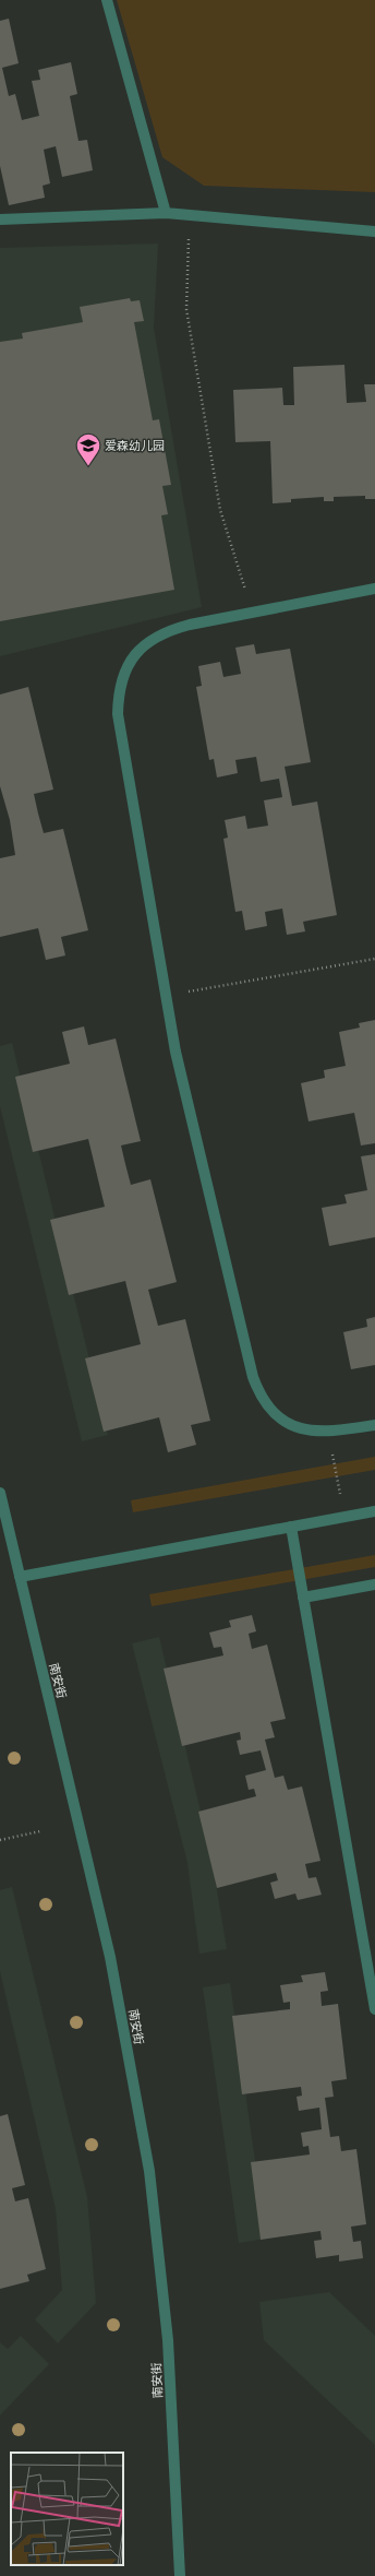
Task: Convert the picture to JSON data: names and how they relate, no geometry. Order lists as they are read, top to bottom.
{
  "streets": {
    "street": ["南安街"]
  },
  "places": {
    "school or university": ["爱森幼儿园"]
  }
}
